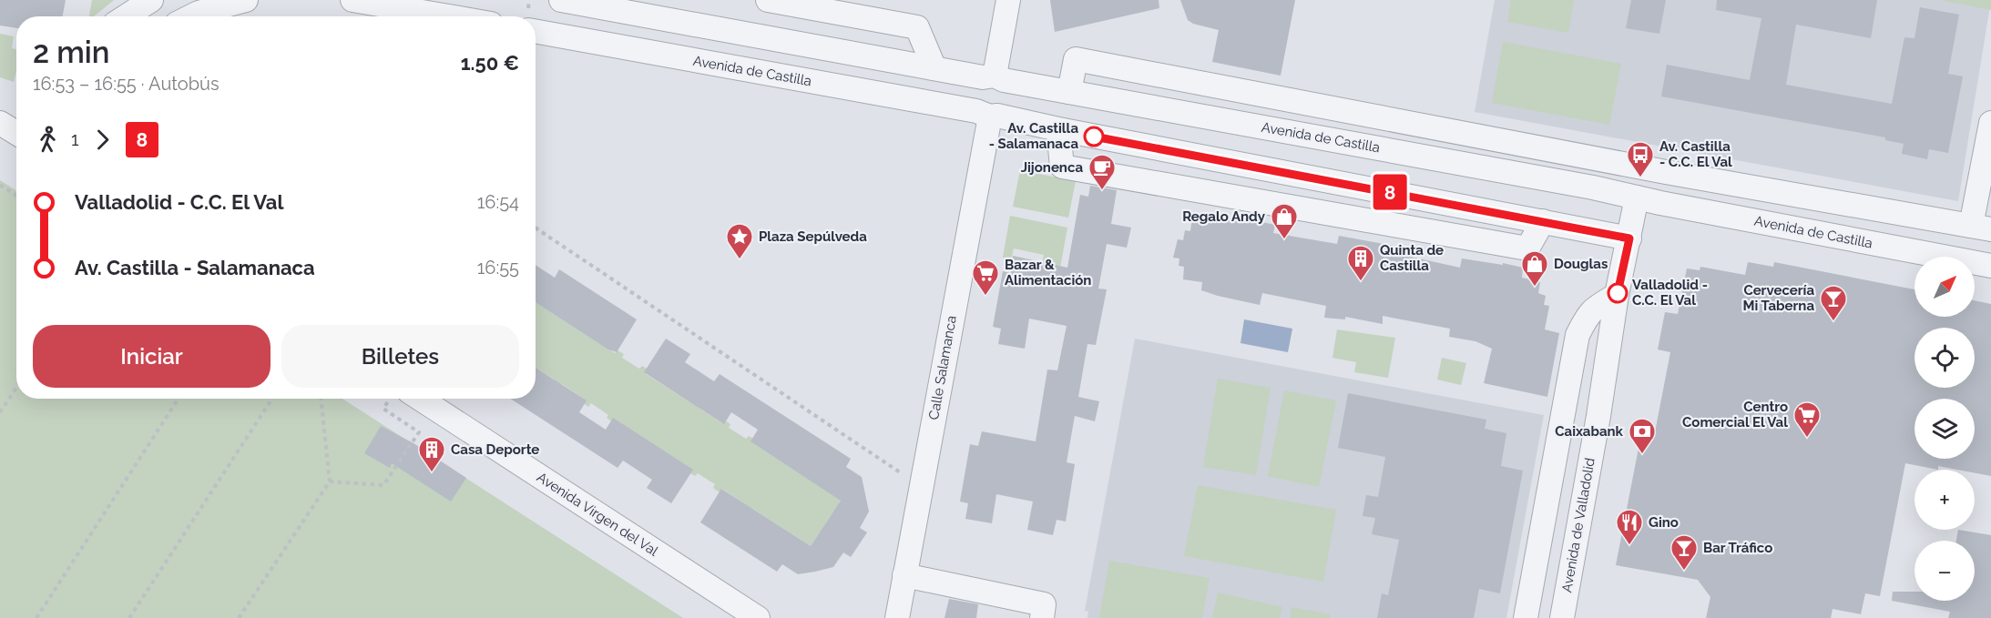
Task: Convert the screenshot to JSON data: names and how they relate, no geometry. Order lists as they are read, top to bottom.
{
  "streets": {
    "street": [
      "Avenida de Castilla",
      "Calle Salamanca",
      "Avenida Virgen del Val",
      "Avenida de Valladolid"
    ]
  },
  "crossings": [
    ["Avenida de Castilla", "Calle Salamanca"],
    ["Avenida de Castilla", "Avenida de Valladolid"]
  ],
  "places": {
    "other": ["Av. Castilla - Salamanaca", "Valladolid - C.C. El Val"],
    "bus stop": ["Av. Castilla - C.C. El Val"],
    "cafe": ["Jijonenca"],
    "shop": ["Regalo Andy", "Douglas"],
    "place": ["Plaza Sepúlveda"],
    "building": ["Quinta de Castilla", "Casa Deporte"],
    "supermarket": ["Bazar & Alimentación", "Centro Comercial El Val"],
    "bar": ["Cervecería Mi Taberna", "Bar Tráfico"],
    "bank": ["Caixabank"],
    "restaurant": ["Gino"]
  },
  "lines": ["bus line 8"],
  "north": "top right",
  "page": {
    "on_map": "8",
    "heading": ["2 min", "16:53 – 16:55 · Autobús", "1.50 €"],
    "legs": ["1", "8"],
    "list": [
      {
        "name": "Valladolid - C.C. El Val",
        "value": "16:54"
      },
      {
        "name": "Av. Castilla - Salamanaca",
        "value": "16:55"
      }
    ],
    "map_buttons": ["+", "−"],
    "buttons": ["Iniciar", "Billetes"]
  }
}
